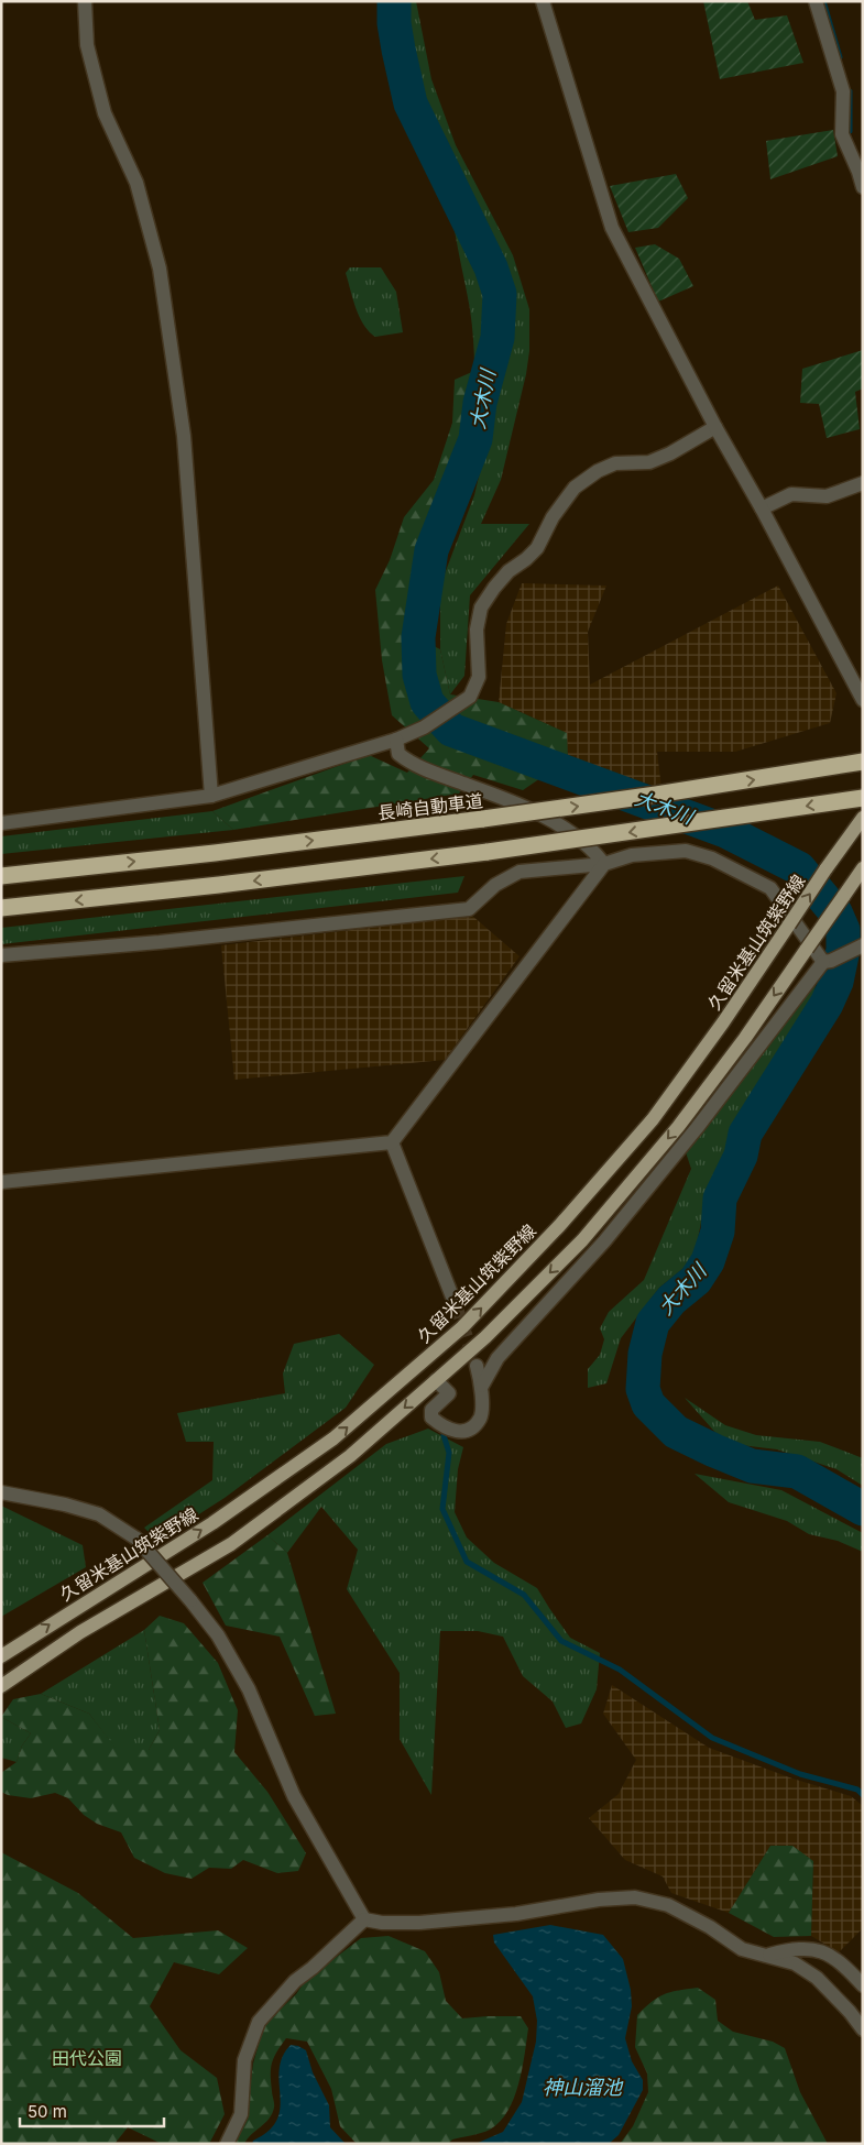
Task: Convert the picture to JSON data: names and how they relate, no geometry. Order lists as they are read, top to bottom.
{
  "streets": {
    "highway": ["長崎自動車道"],
    "main road": ["久留米基山筑紫野線"]
  },
  "water": ["大木川", "神山溜池"],
  "parks": ["田代公園"],
  "scale_bar": "50 m"
}
